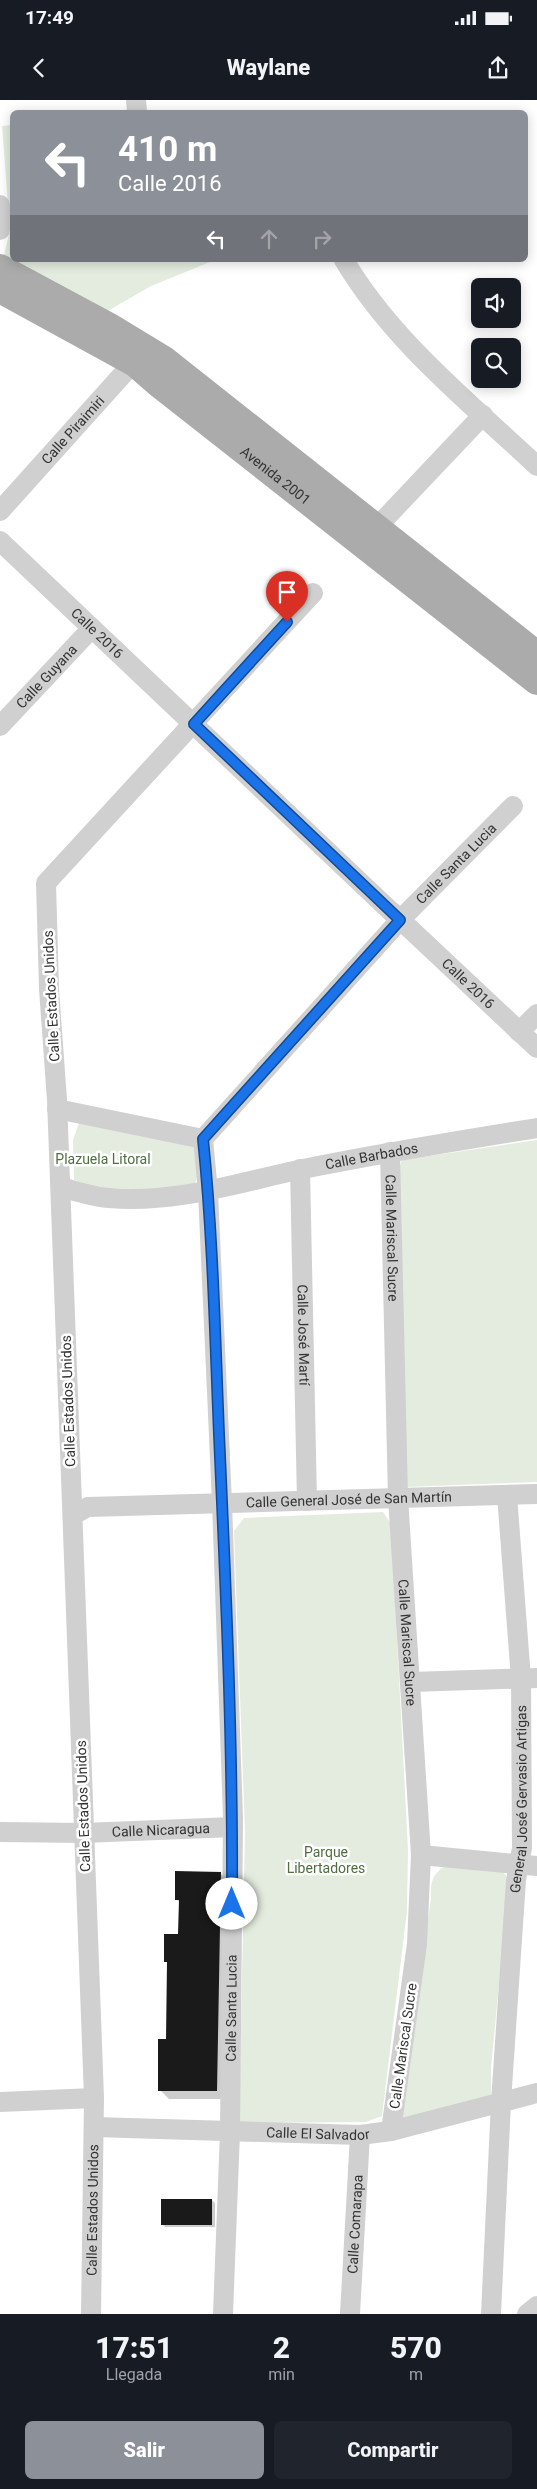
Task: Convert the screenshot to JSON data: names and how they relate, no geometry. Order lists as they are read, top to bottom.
{
  "streets": {
    "main road": ["Avenida 2001"],
    "street": [
      "Calle Piraimiri",
      "Calle 2016",
      "Calle Guyana",
      "Calle Santa Lucia",
      "Calle Estados Unidos",
      "Calle Barbados",
      "Calle Mariscal Sucre",
      "Calle José Martí",
      "Calle General José de San Martín",
      "General José Gervasio Artigas",
      "Calle Nicaragua",
      "Calle El Salvador",
      "Calle Comarapa"
    ]
  },
  "crossings": [
    ["Calle Piraimiri", "Avenida 2001"],
    ["Calle 2016", "Calle Guyana"],
    ["Calle 2016", "Calle Santa Lucia"],
    ["Calle 2016", "Calle Estados Unidos"],
    ["Calle Santa Lucia", "Calle Barbados"],
    ["Calle Santa Lucia", "Calle General José de San Martín"],
    ["Calle Santa Lucia", "Calle Nicaragua"],
    ["Calle Santa Lucia", "Calle El Salvador"],
    ["Calle Estados Unidos", "Calle Barbados"],
    ["Calle Estados Unidos", "Calle General José de San Martín"],
    ["Calle Estados Unidos", "Calle Nicaragua"],
    ["Calle Estados Unidos", "Calle El Salvador"],
    ["Calle Barbados", "Calle Mariscal Sucre"],
    ["Calle Barbados", "Calle José Martí"],
    ["Calle Mariscal Sucre", "Calle General José de San Martín"],
    ["Calle Mariscal Sucre", "Calle El Salvador"],
    ["Calle José Martí", "Calle General José de San Martín"],
    ["Calle General José de San Martín", "General José Gervasio Artigas"],
    ["General José Gervasio Artigas", "Calle El Salvador"],
    ["Calle El Salvador", "Calle Comarapa"]
  ],
  "parks": ["Plazuela Litoral", "Parque Libertadores"],
  "page": {
    "status": "17:49",
    "header": "Waylane",
    "turn": ["410 m", "Calle 2016"],
    "eta": [
      "17:51",
      "Llegada",
      "2",
      "min",
      "570",
      "m"
    ],
    "buttons": ["Salir", "Compartir"]
  }
}
